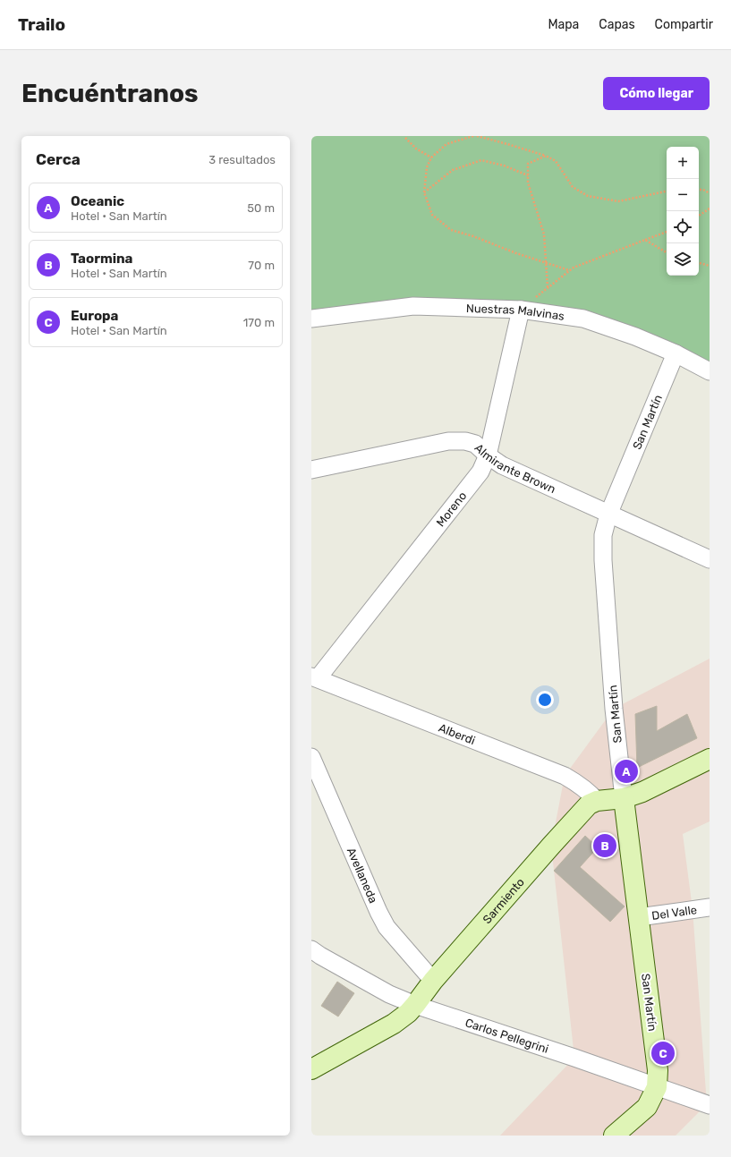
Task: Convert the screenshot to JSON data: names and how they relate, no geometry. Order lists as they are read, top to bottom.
{
  "streets": {
    "main road": ["San Martín", "Sarmiento"],
    "street": [
      "Nuestras Malvinas",
      "Almirante Brown",
      "Moreno",
      "Alberdi",
      "Avellaneda",
      "Del Valle",
      "Carlos Pellegrini"
    ]
  },
  "crossings": [
    ["Nuestras Malvinas", "San Martín"],
    ["Nuestras Malvinas", "Moreno"],
    ["San Martín", "Almirante Brown"],
    ["San Martín", "Del Valle"],
    ["San Martín", "Carlos Pellegrini"],
    ["Almirante Brown", "Moreno"],
    ["Moreno", "Alberdi"],
    ["Alberdi", "Sarmiento"],
    ["Avellaneda", "Sarmiento"],
    ["Sarmiento", "Carlos Pellegrini"]
  ],
  "page": {
    "header": "Trailo",
    "nav": ["Mapa", "Capas", "Compartir"],
    "buttons": "Cómo llegar",
    "title": "Encuéntranos",
    "heading": ["Cerca", "3 resultados"],
    "map_buttons": ["+", "−"],
    "list": [
      {
        "mark": "A",
        "name": "Oceanic",
        "note": "Hotel · San Martín",
        "value": "50 m"
      },
      {
        "mark": "B",
        "name": "Taormina",
        "note": "Hotel · San Martín",
        "value": "70 m"
      },
      {
        "mark": "C",
        "name": "Europa",
        "note": "Hotel · San Martín",
        "value": "170 m"
      }
    ],
    "pins": ["A", "B", "C"]
  }
}
